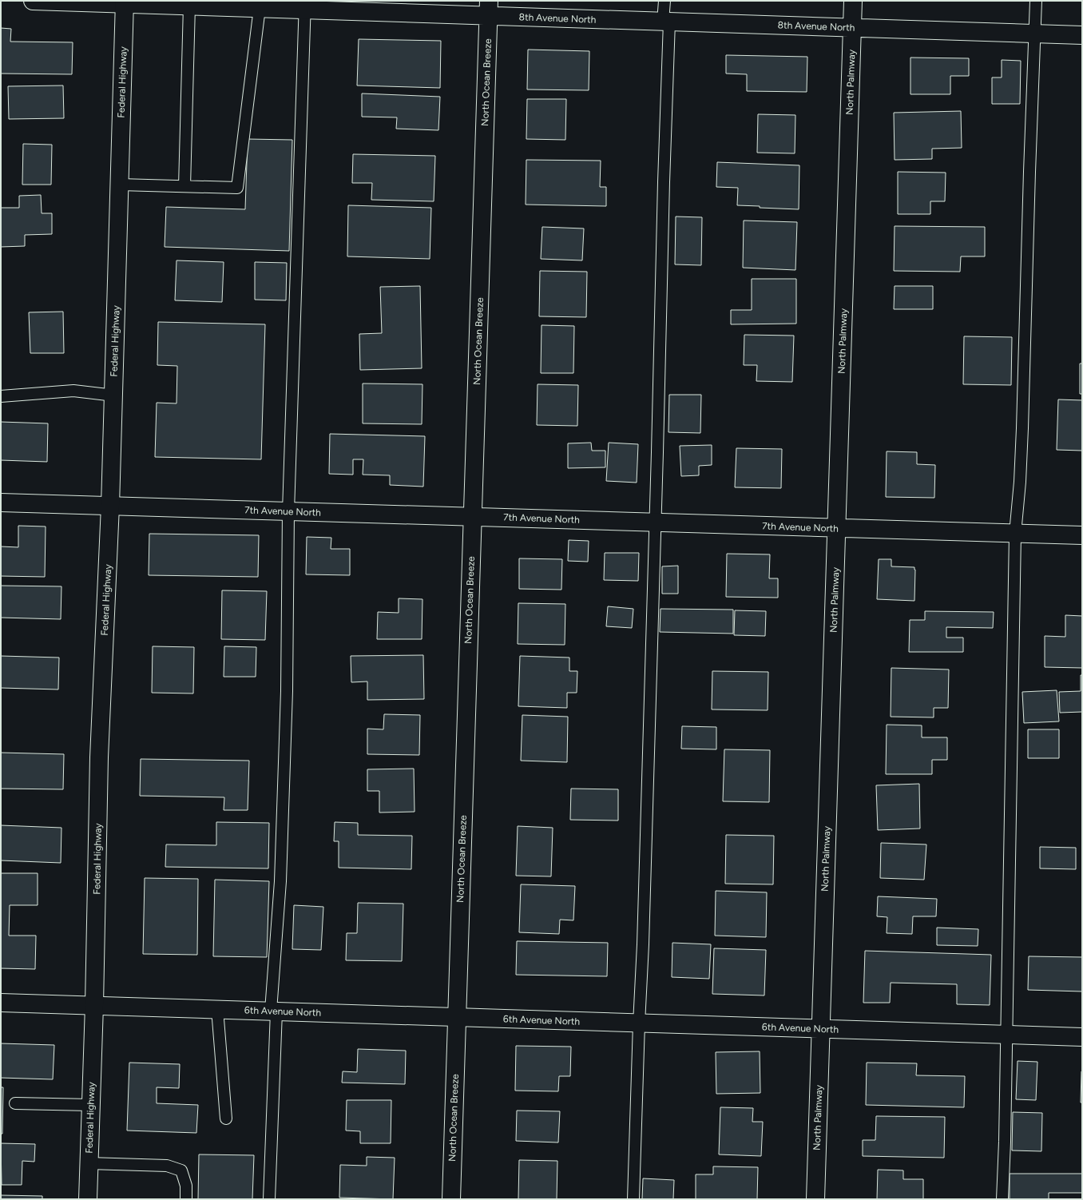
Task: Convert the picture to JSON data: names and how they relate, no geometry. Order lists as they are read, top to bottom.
{
  "streets": {
    "street": [
      "8th Avenue North",
      "Federal Highway",
      "North Ocean Breeze",
      "North Palmway",
      "7th Avenue North",
      "6th Avenue North"
    ]
  },
  "crossings": [
    ["8th Avenue North", "Federal Highway"],
    ["8th Avenue North", "North Ocean Breeze"],
    ["8th Avenue North", "North Palmway"],
    ["Federal Highway", "7th Avenue North"],
    ["Federal Highway", "6th Avenue North"],
    ["North Ocean Breeze", "7th Avenue North"],
    ["North Ocean Breeze", "6th Avenue North"],
    ["North Palmway", "7th Avenue North"],
    ["North Palmway", "6th Avenue North"]
  ]
}
